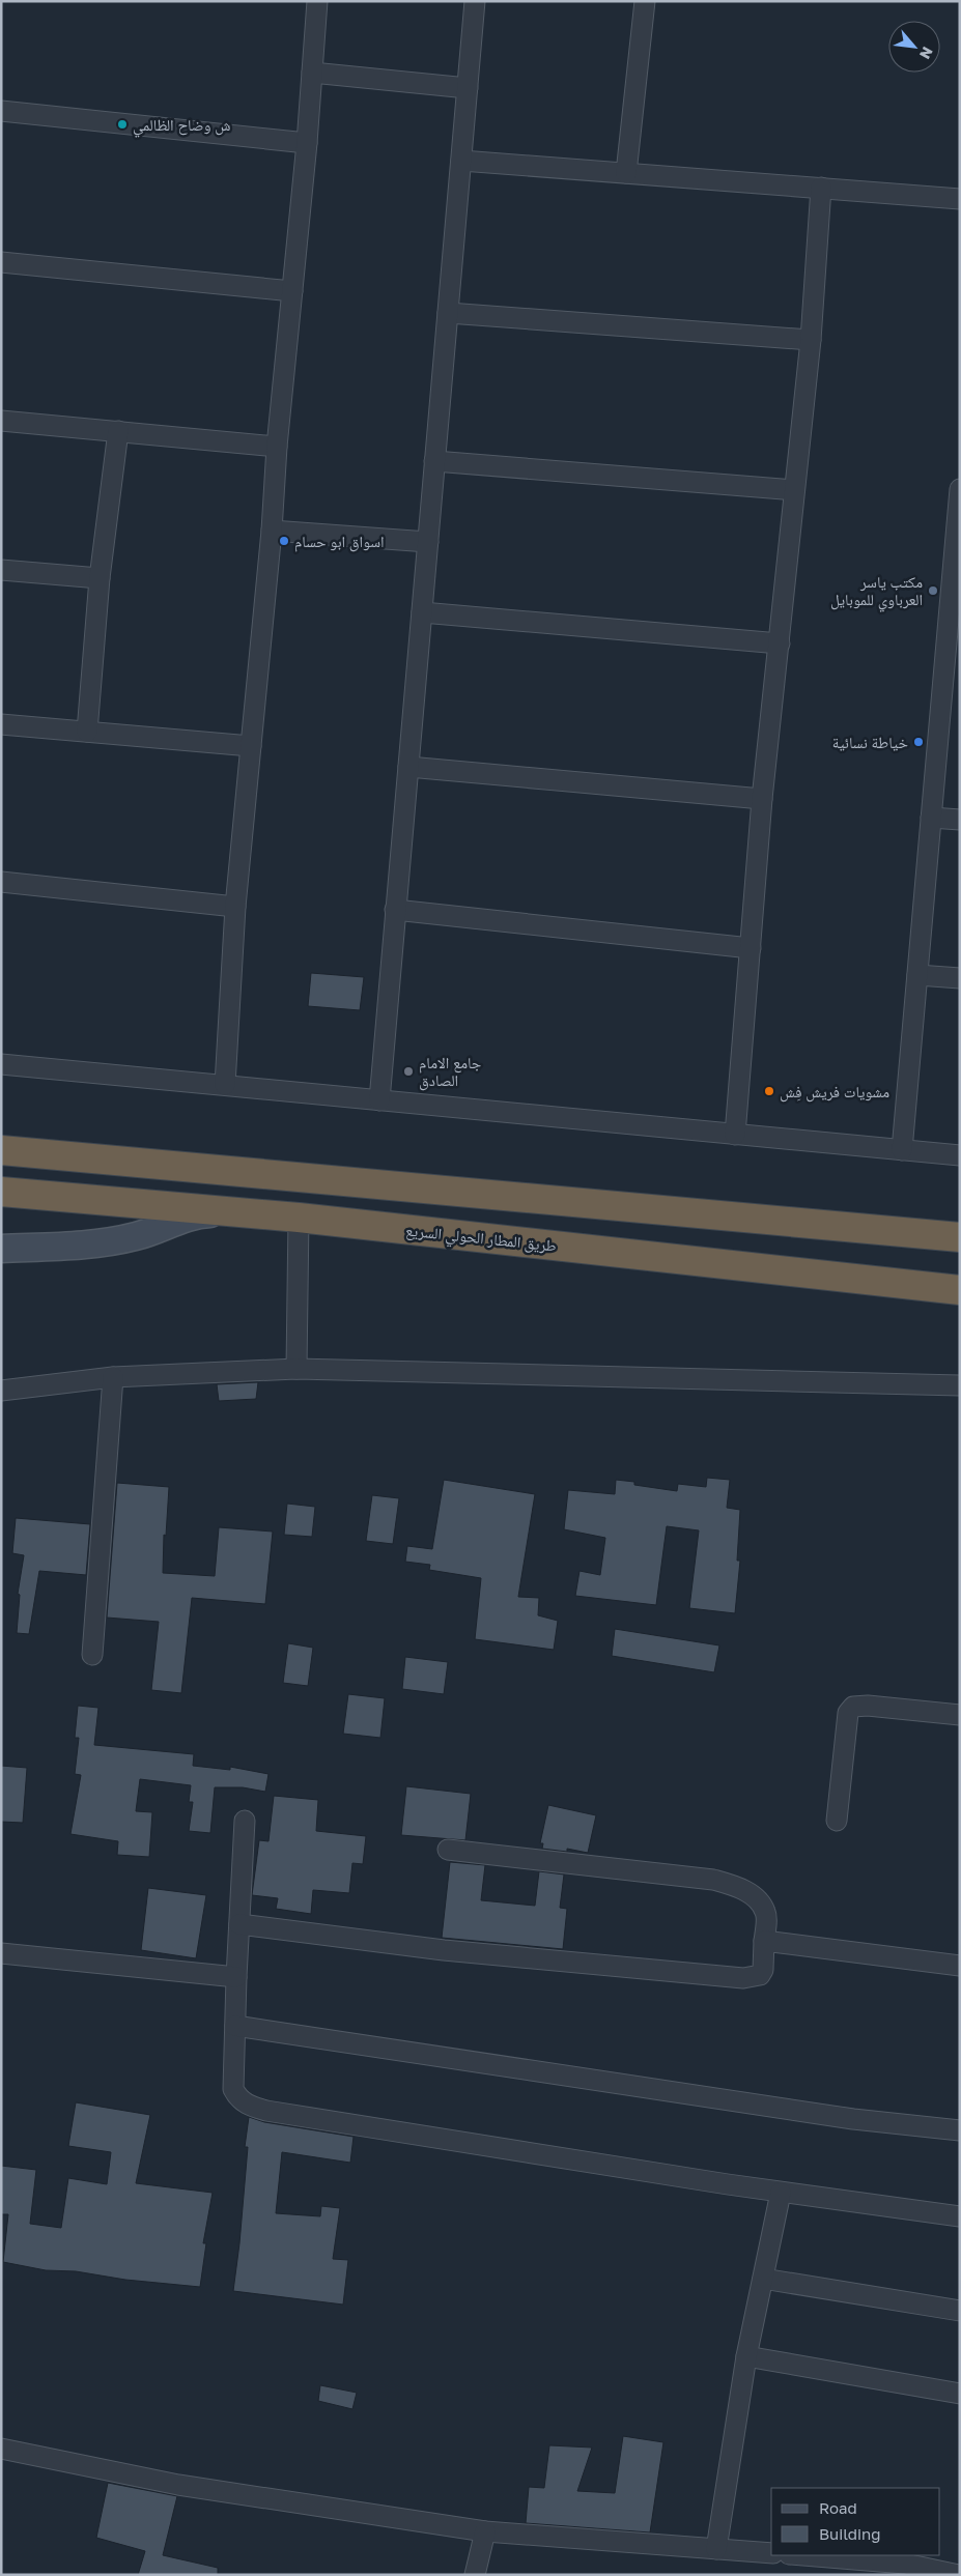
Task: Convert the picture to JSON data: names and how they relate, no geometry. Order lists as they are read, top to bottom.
{
  "streets": {
    "highway": ["طريق المطار الحولي السريع"]
  },
  "places": [
    "ش وضاح الظالمي",
    "اسواق ابو حسام",
    "مكتب ياسر العرباوي للموبايل",
    "خياطة نسائية",
    "جامع الامام الصادق",
    "مشويات فريش فِش"
  ],
  "legend": ["Road", "Building"],
  "north": "bottom right"
}
